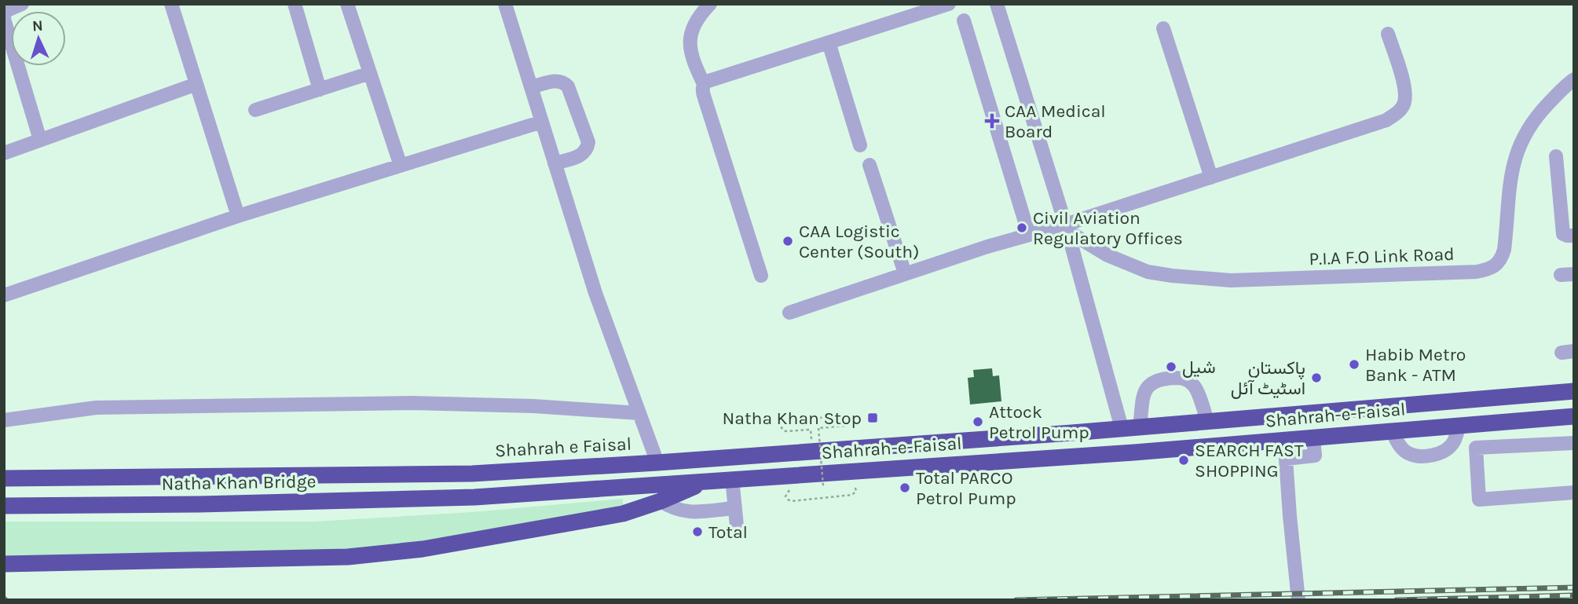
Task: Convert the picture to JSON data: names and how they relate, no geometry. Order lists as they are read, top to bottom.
{
  "streets": {
    "highway": ["Shahrah-e-Faisal", "Shahrah e Faisal", "Natha Khan Bridge"],
    "street": ["P.I.A F.O Link Road"]
  },
  "crossings": [
    ["Shahrah-e-Faisal", "Shahrah e Faisal"],
    ["Shahrah-e-Faisal", "Natha Khan Bridge"],
    ["Shahrah e Faisal", "Natha Khan Bridge"]
  ],
  "places": {
    "health": ["CAA Medical Board"],
    "other": [
      "Civil Aviation Regulatory Offices",
      "CAA Logistic Center (South)",
      "Habib Metro Bank - ATM",
      "شیل",
      "پاکستان اسٹیٹ آئل",
      "Attock Petrol Pump",
      "SEARCH FAST SHOPPING",
      "Total PARCO Petrol Pump",
      "Total"
    ],
    "transit": ["Natha Khan Stop"]
  },
  "north": "top"
}
